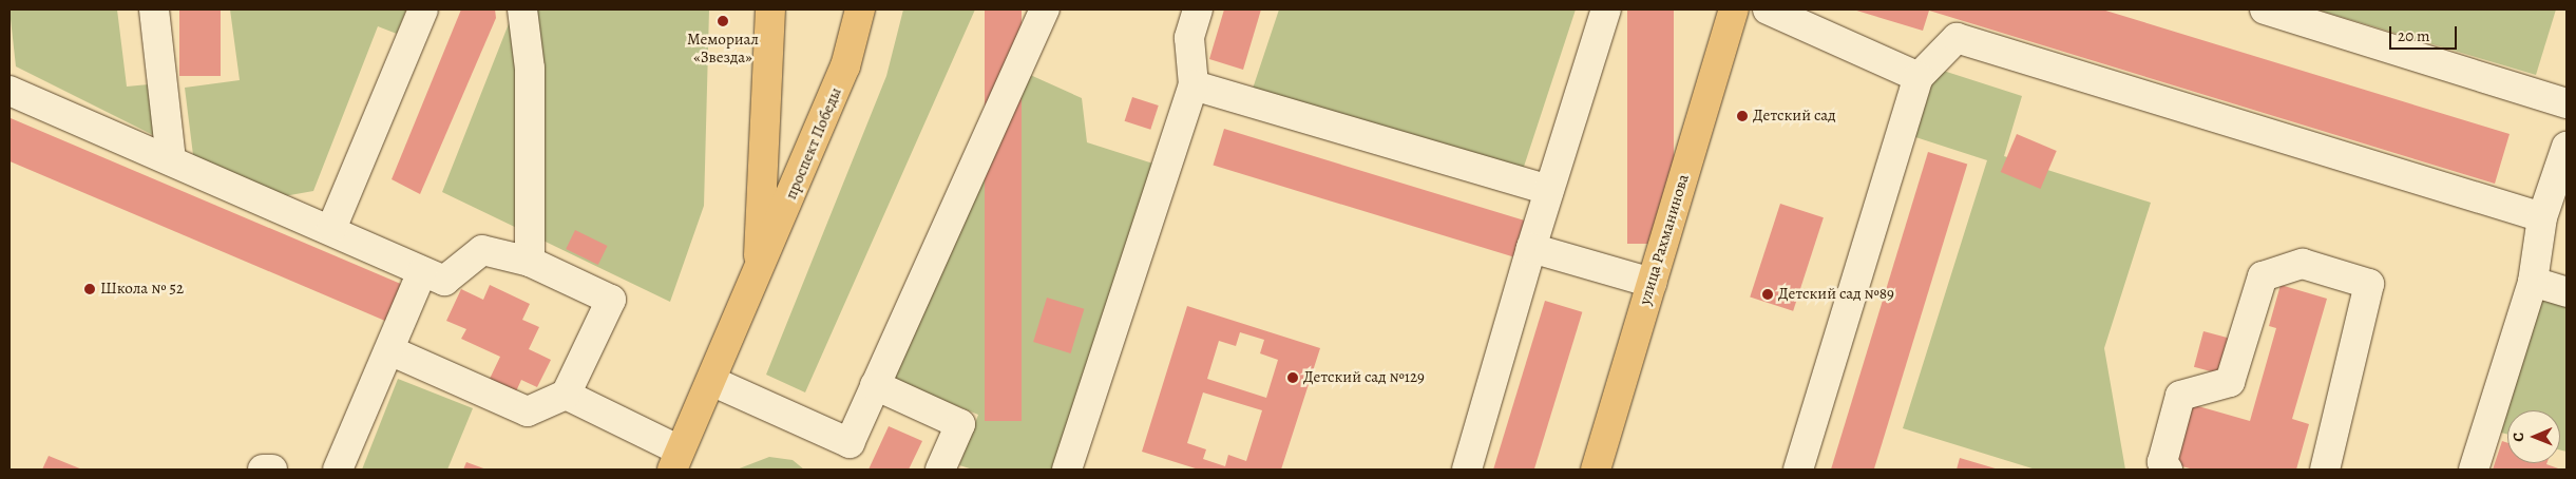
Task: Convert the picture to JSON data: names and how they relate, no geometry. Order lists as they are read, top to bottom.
{
  "streets": {
    "main road": ["проспект Победы", "улица Рахманинова"]
  },
  "places": [
    "Мемориал «Звезда»",
    "Детский сад",
    "Школа № 52",
    "Детский сад №89",
    "Детский сад №129"
  ],
  "scale_bar": "20 m",
  "north": "left"
}
